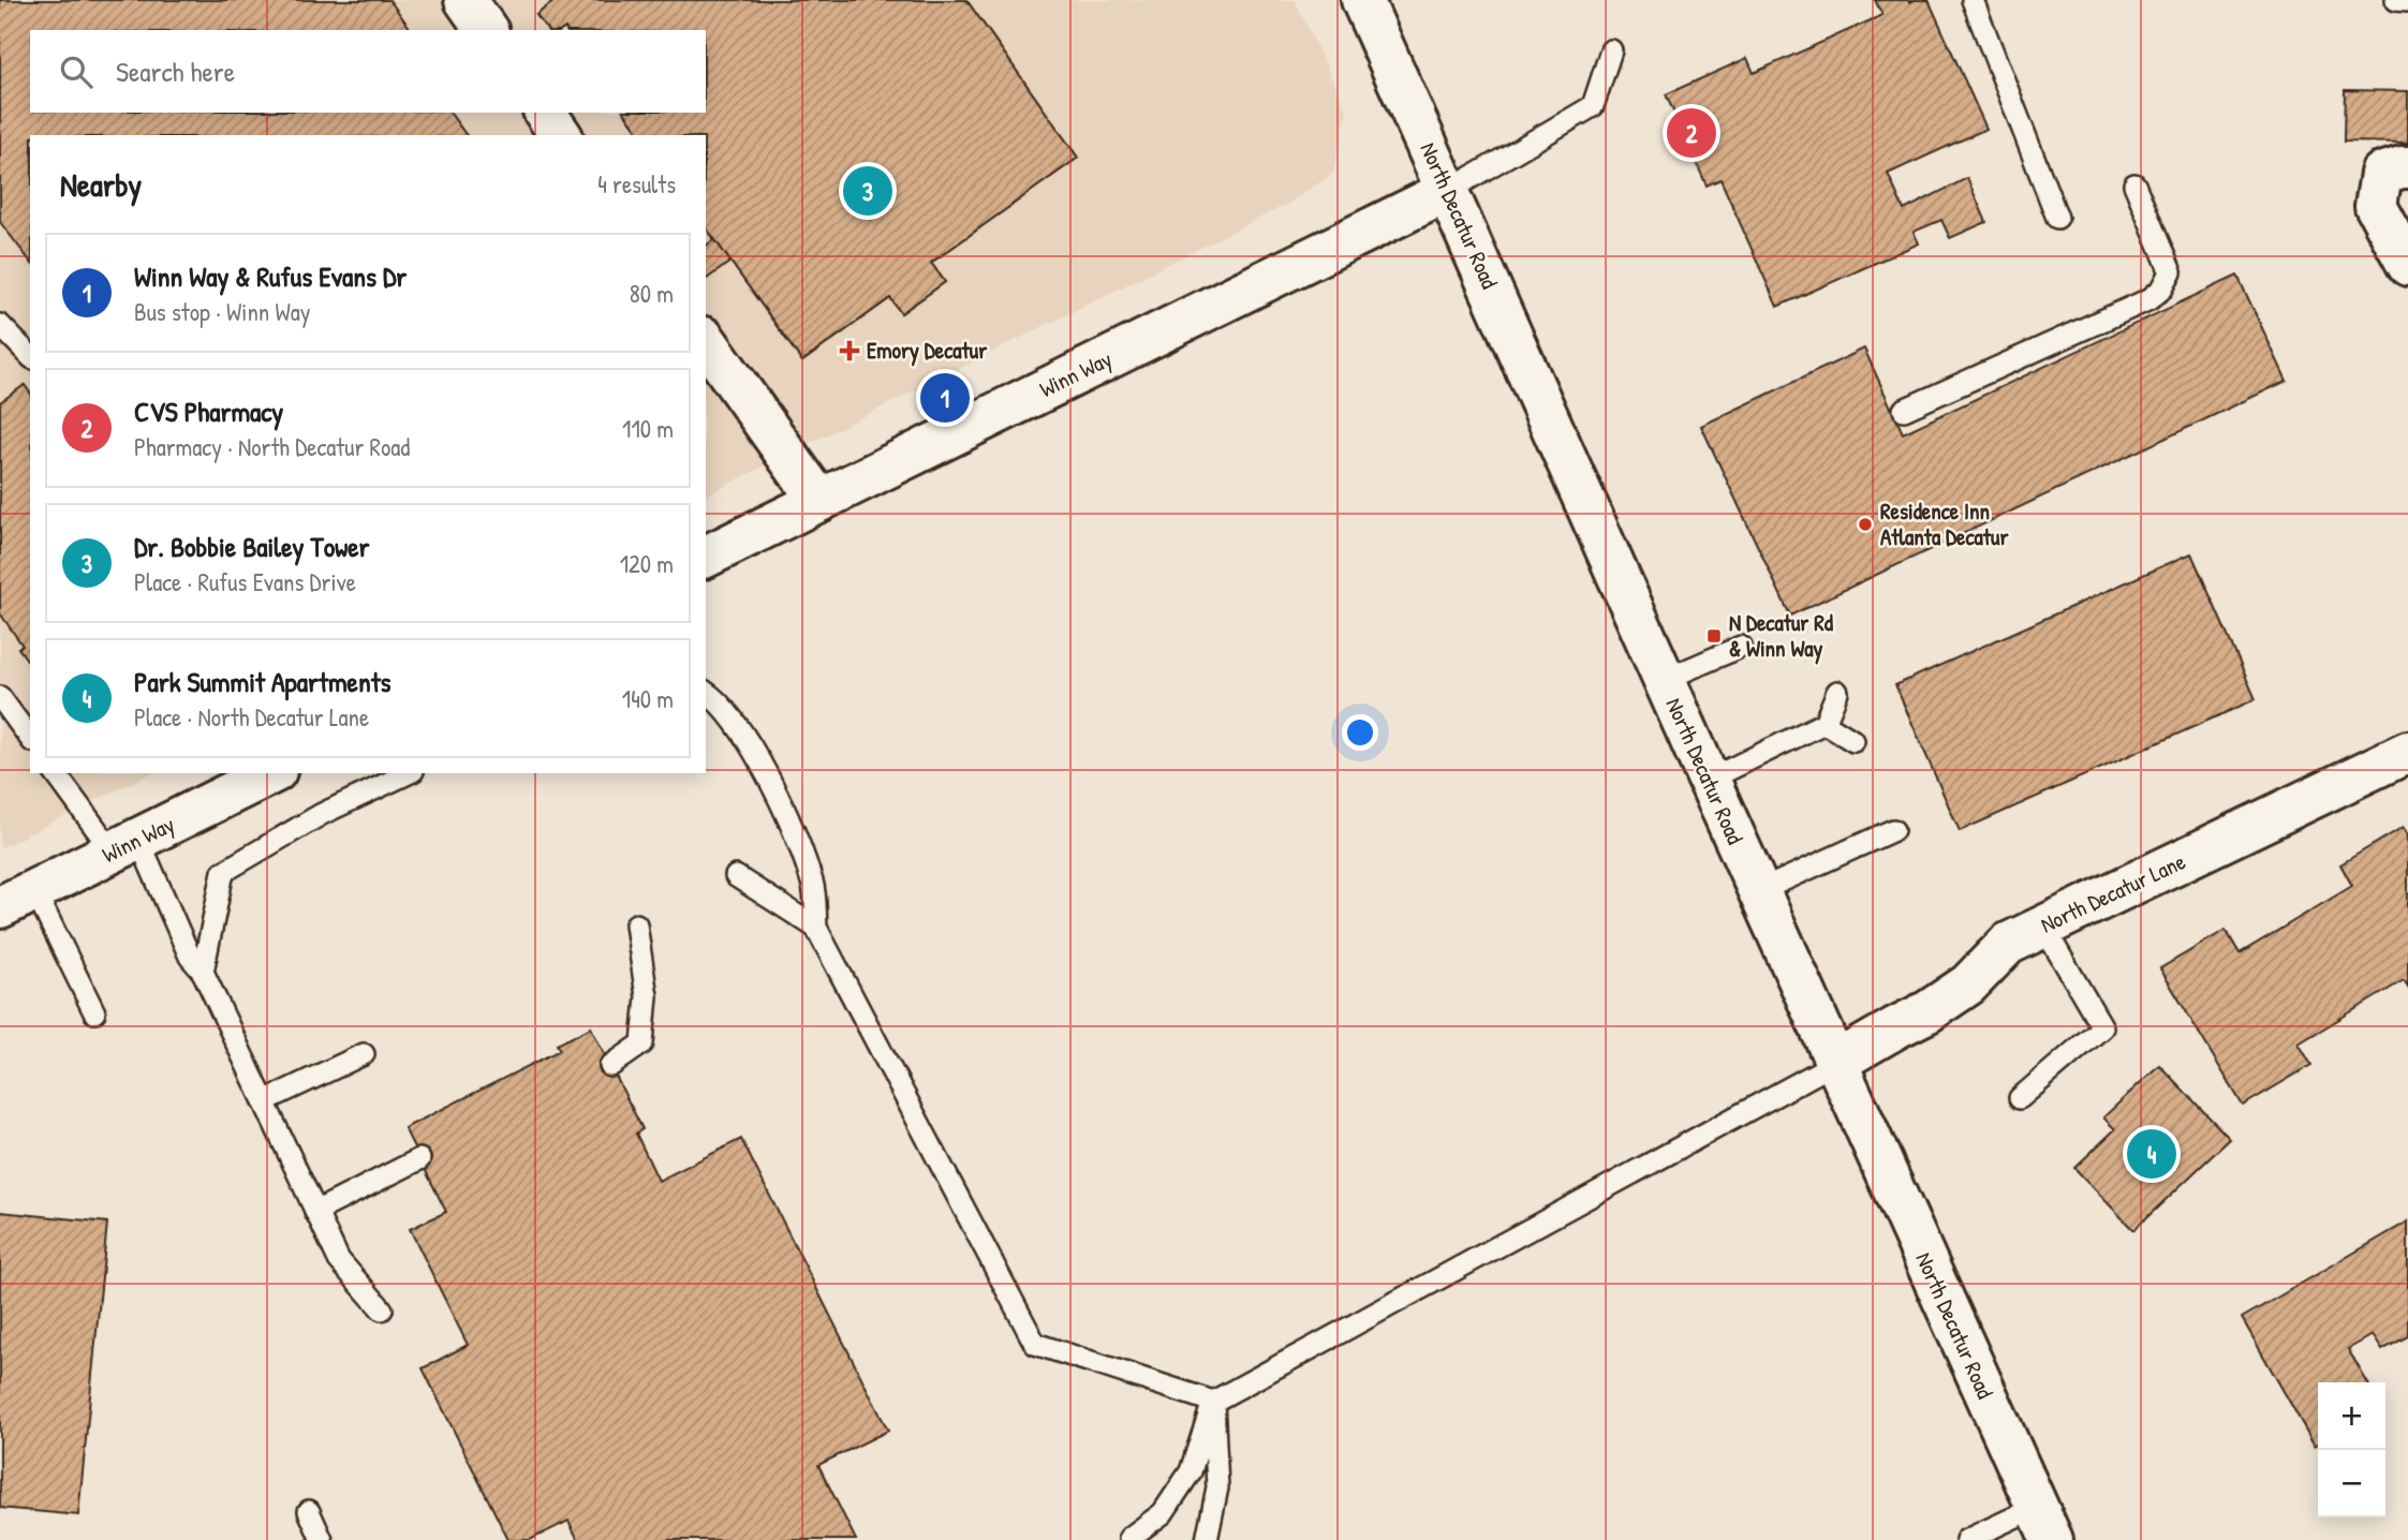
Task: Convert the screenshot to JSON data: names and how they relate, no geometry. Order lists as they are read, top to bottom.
{
  "streets": {
    "street": ["North Decatur Road", "Winn Way", "North Decatur Lane"]
  },
  "crossings": [
    ["North Decatur Road", "Winn Way"],
    ["North Decatur Road", "North Decatur Lane"]
  ],
  "places": {
    "health": ["Emory Decatur"],
    "other": ["Residence Inn Atlanta Decatur"],
    "transit": ["N Decatur Rd & Winn Way"]
  },
  "page": {
    "search": "Search here",
    "pins": [
      "2",
      "3",
      "1",
      "4"
    ],
    "heading": ["Nearby", "4 results"],
    "list": [
      {
        "mark": "1",
        "name": "Winn Way & Rufus Evans Dr",
        "note": "Bus stop · Winn Way",
        "value": "80 m"
      },
      {
        "mark": "2",
        "name": "CVS Pharmacy",
        "note": "Pharmacy · North Decatur Road",
        "value": "110 m"
      },
      {
        "mark": "3",
        "name": "Dr. Bobbie Bailey Tower",
        "note": "Place · Rufus Evans Drive",
        "value": "120 m"
      },
      {
        "mark": "4",
        "name": "Park Summit Apartments",
        "note": "Place · North Decatur Lane",
        "value": "140 m"
      }
    ],
    "map_buttons": ["+", "−"]
  }
}
